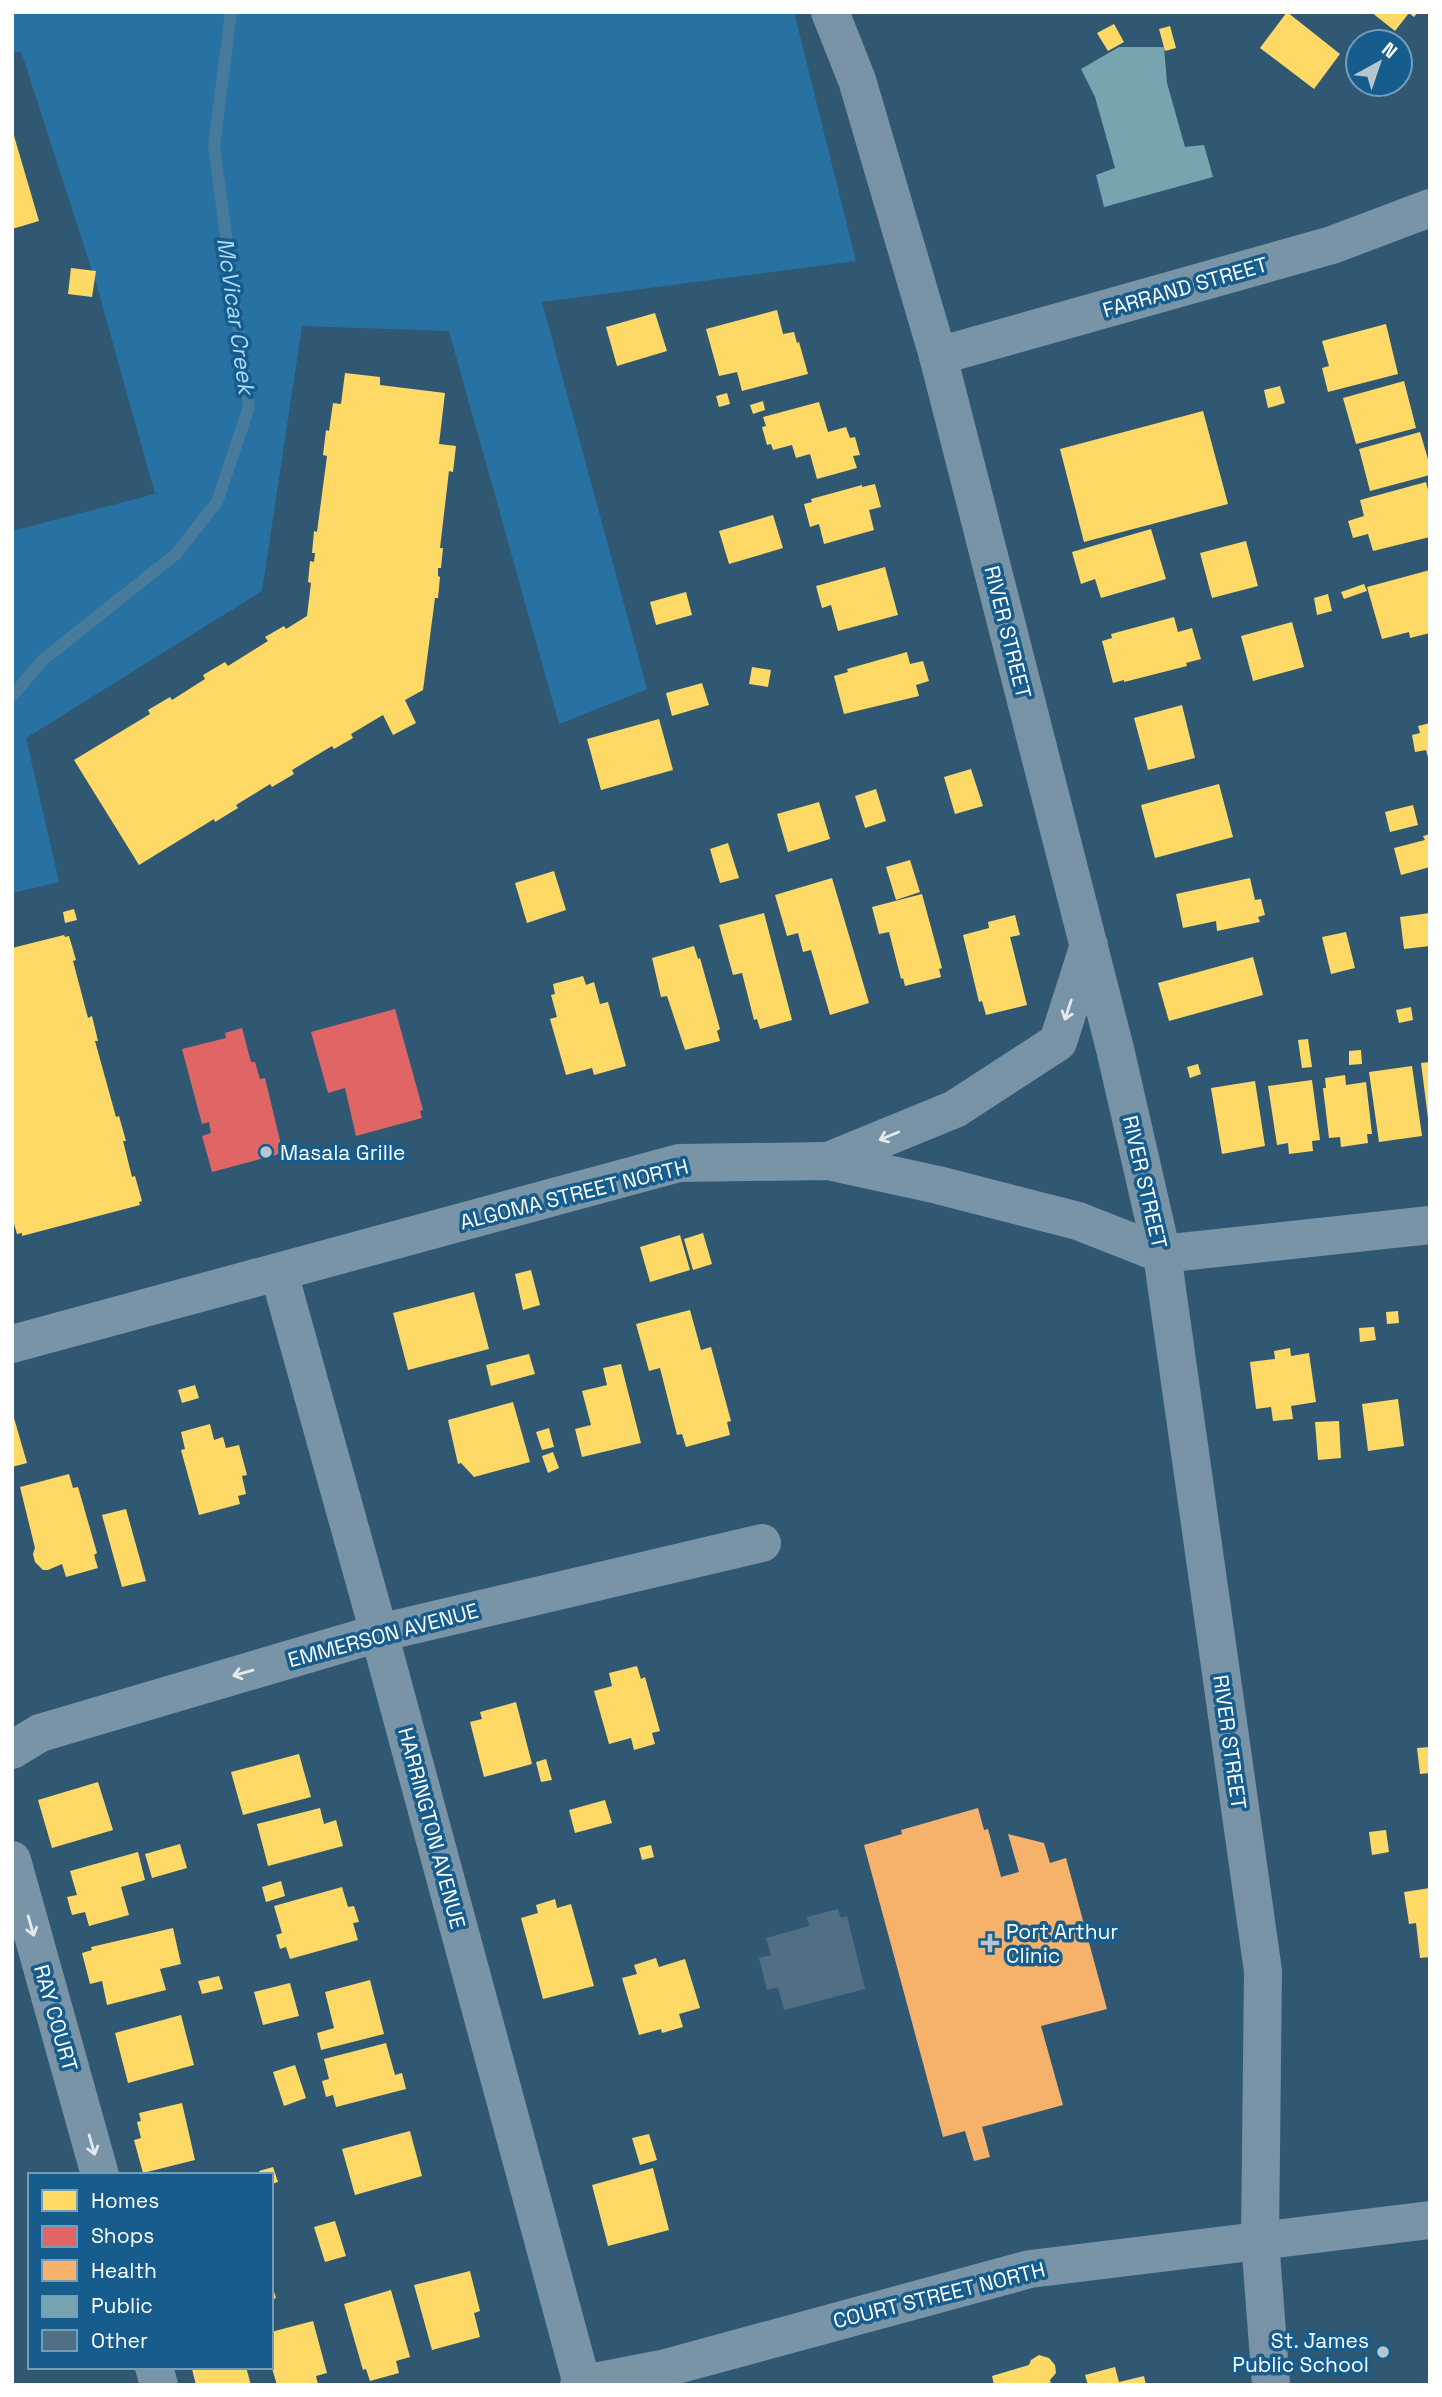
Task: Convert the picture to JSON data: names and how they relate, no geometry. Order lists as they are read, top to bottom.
{
  "streets": {
    "main road": ["RIVER STREET"],
    "street": [
      "FARRAND STREET",
      "ALGOMA STREET NORTH",
      "EMMERSON AVENUE",
      "HARRINGTON AVENUE",
      "RAY COURT",
      "COURT STREET NORTH"
    ]
  },
  "crossings": [
    ["FARRAND STREET", "RIVER STREET"],
    ["RIVER STREET", "ALGOMA STREET NORTH"],
    ["RIVER STREET", "COURT STREET NORTH"],
    ["ALGOMA STREET NORTH", "HARRINGTON AVENUE"],
    ["EMMERSON AVENUE", "HARRINGTON AVENUE"],
    ["HARRINGTON AVENUE", "COURT STREET NORTH"]
  ],
  "one_way": ["EMMERSON AVENUE", "RAY COURT"],
  "water": ["McVicar Creek"],
  "places": {
    "other": ["Masala Grille", "St. James Public School"],
    "health": ["Port Arthur Clinic"]
  },
  "legend": [
    "Homes",
    "Shops",
    "Health",
    "Public",
    "Other"
  ],
  "north": "top right"
}
